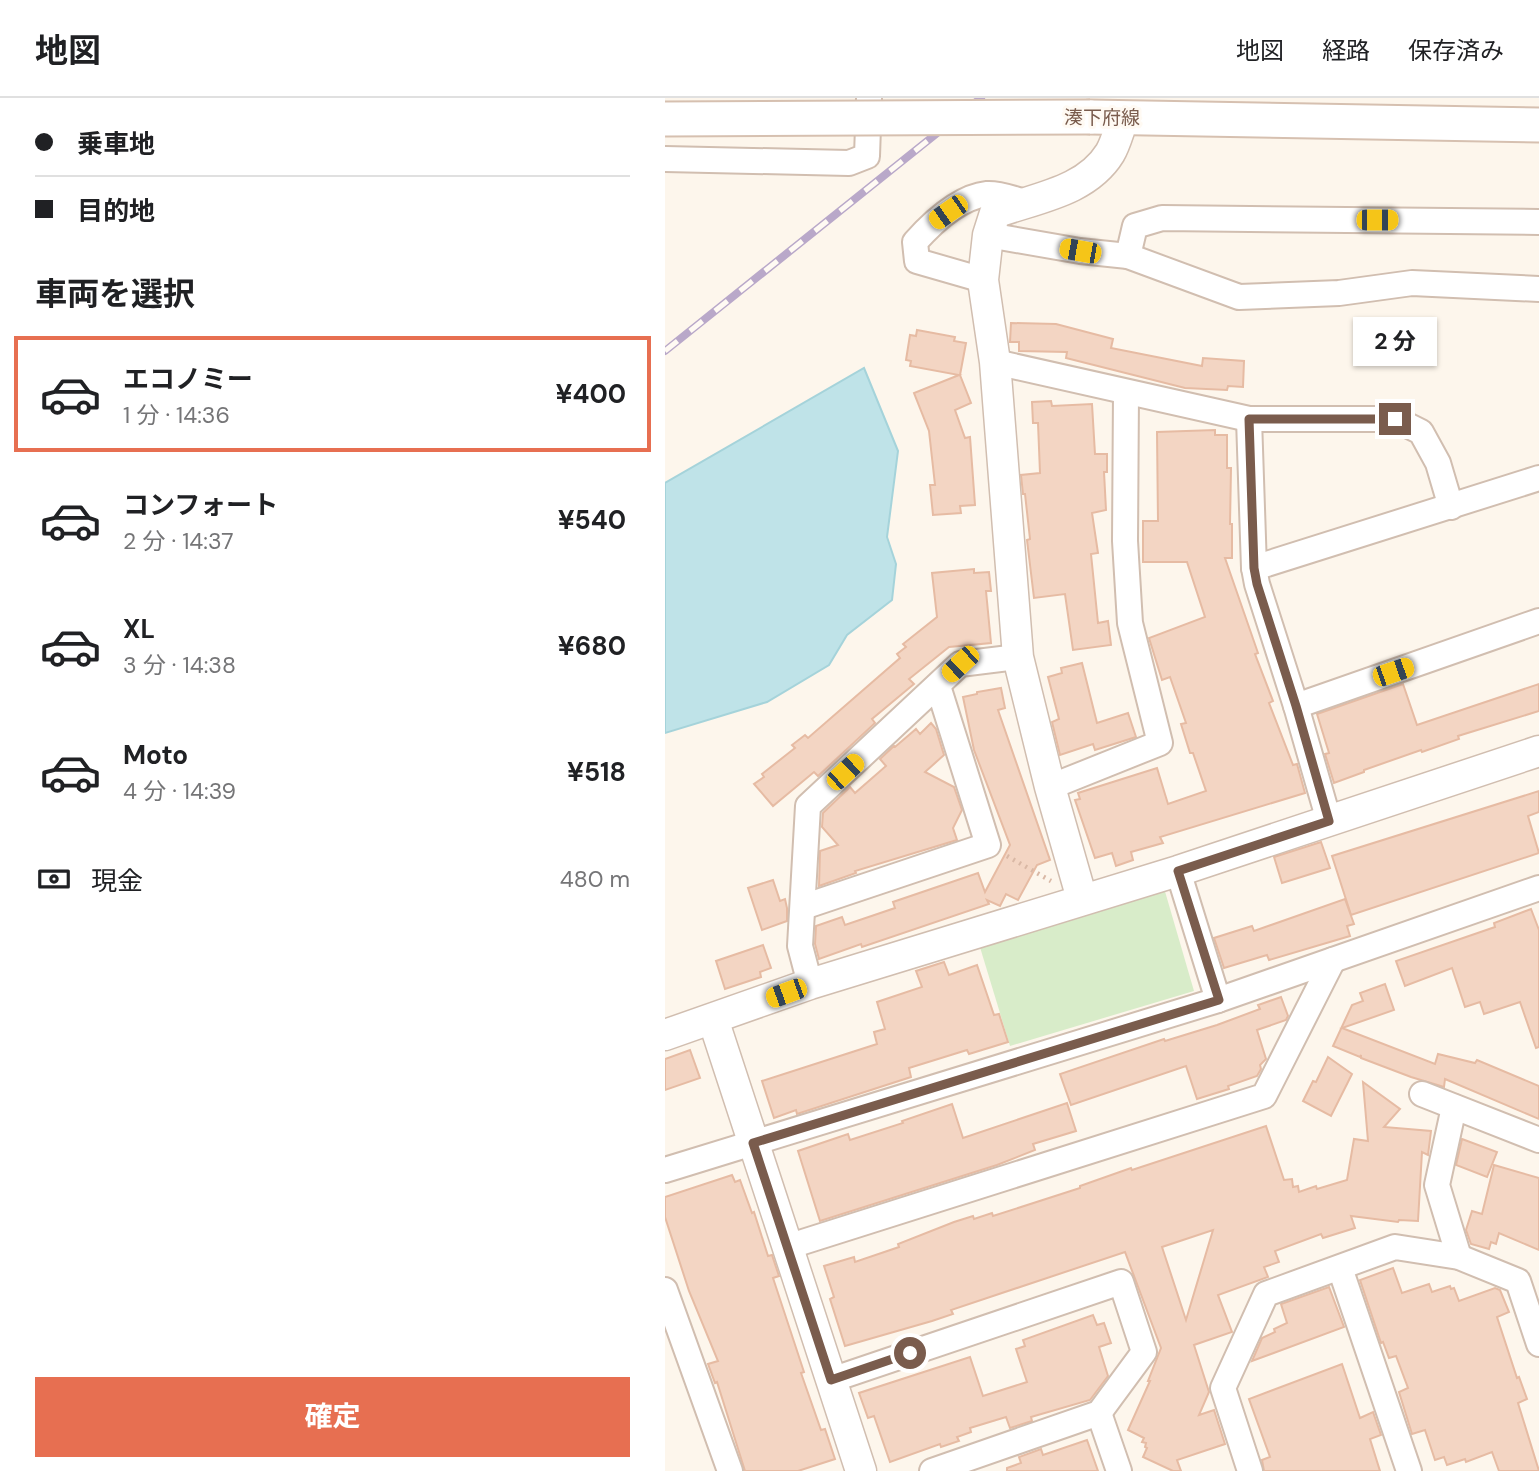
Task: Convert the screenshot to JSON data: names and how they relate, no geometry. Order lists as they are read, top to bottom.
{
  "streets": {
    "main road": ["湊下府線"]
  },
  "page": {
    "header": "地図",
    "nav": ["地図", "経路", "保存済み"],
    "banner": ["乗車地", "目的地"],
    "heading": "車両を選択",
    "bubble": "2 分",
    "list": [
      {
        "name": "エコノミー",
        "note": "1 分 · 14:36",
        "value": "¥400"
      },
      {
        "name": "コンフォート",
        "note": "2 分 · 14:37",
        "value": "¥540"
      },
      {
        "name": "XL",
        "note": "3 分 · 14:38",
        "value": "¥680"
      },
      {
        "name": "Moto",
        "note": "4 分 · 14:39",
        "value": "¥518"
      }
    ],
    "pay": ["現金", "480 m"],
    "buttons": "確定"
  }
}
